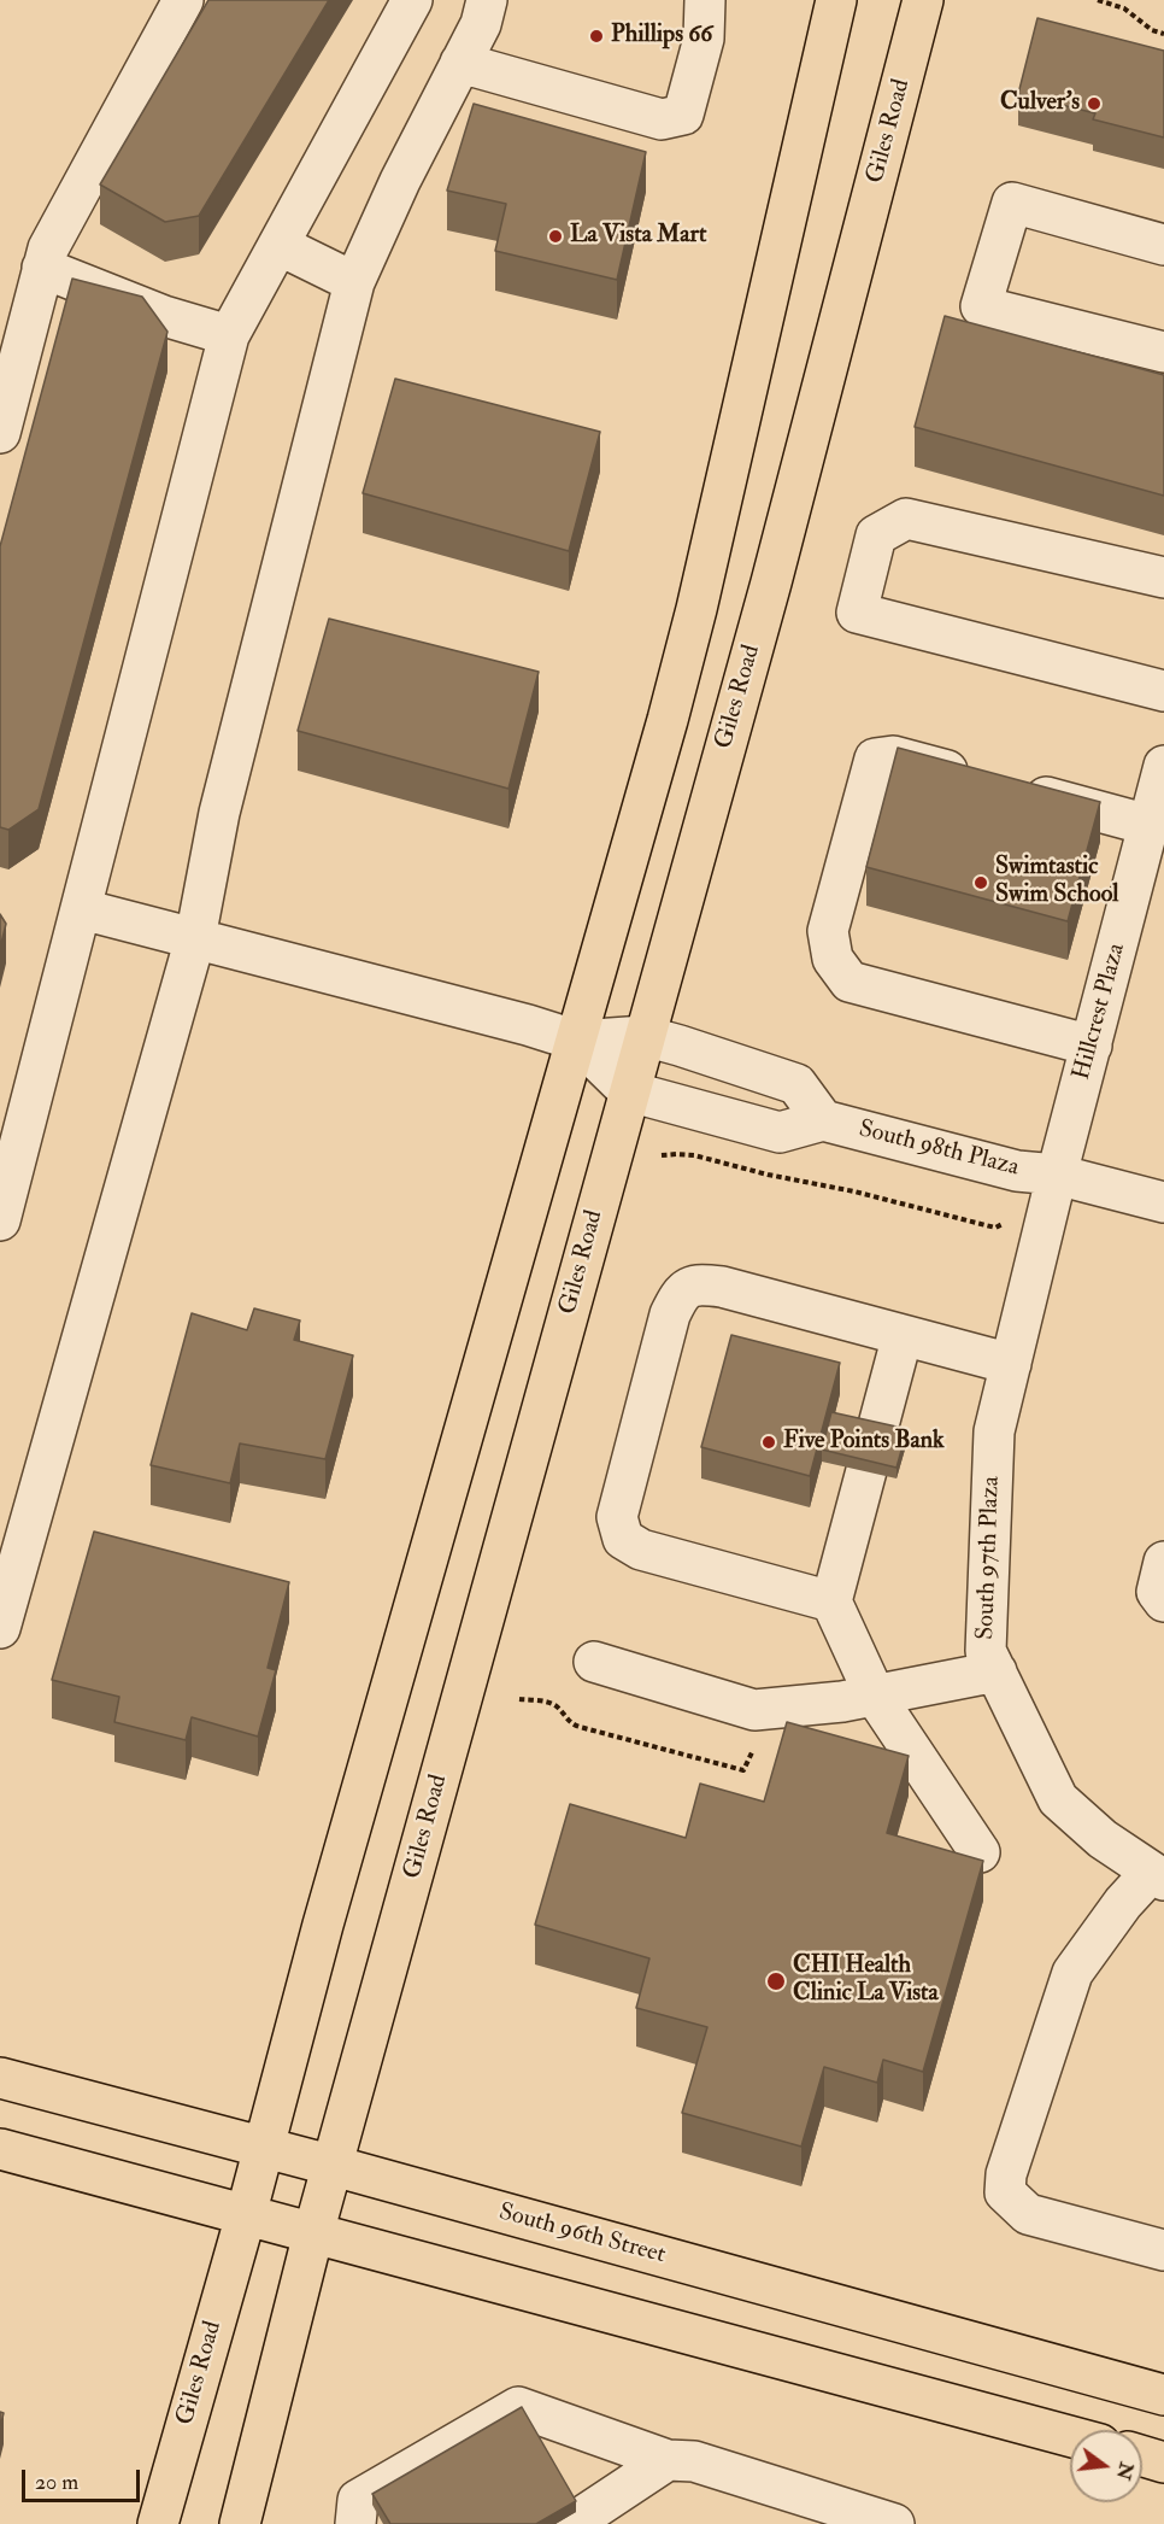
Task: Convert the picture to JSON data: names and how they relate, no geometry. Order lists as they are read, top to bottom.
{
  "streets": {
    "main road": ["Giles Road", "South 96th Street"],
    "street": ["Hillcrest Plaza", "South 98th Plaza", "South 97th Plaza"]
  },
  "crossings": [
    ["Giles Road", "South 98th Plaza"],
    ["Giles Road", "South 96th Street"],
    ["Hillcrest Plaza", "South 98th Plaza"],
    ["Hillcrest Plaza", "South 97th Plaza"],
    ["South 98th Plaza", "South 97th Plaza"]
  ],
  "places": [
    "Phillips 66",
    "Culver's",
    "La Vista Mart",
    "Swimtastic Swim School",
    "Five Points Bank",
    "CHI Health Clinic La Vista"
  ],
  "scale_bar": "20 m",
  "north": "right"
}
